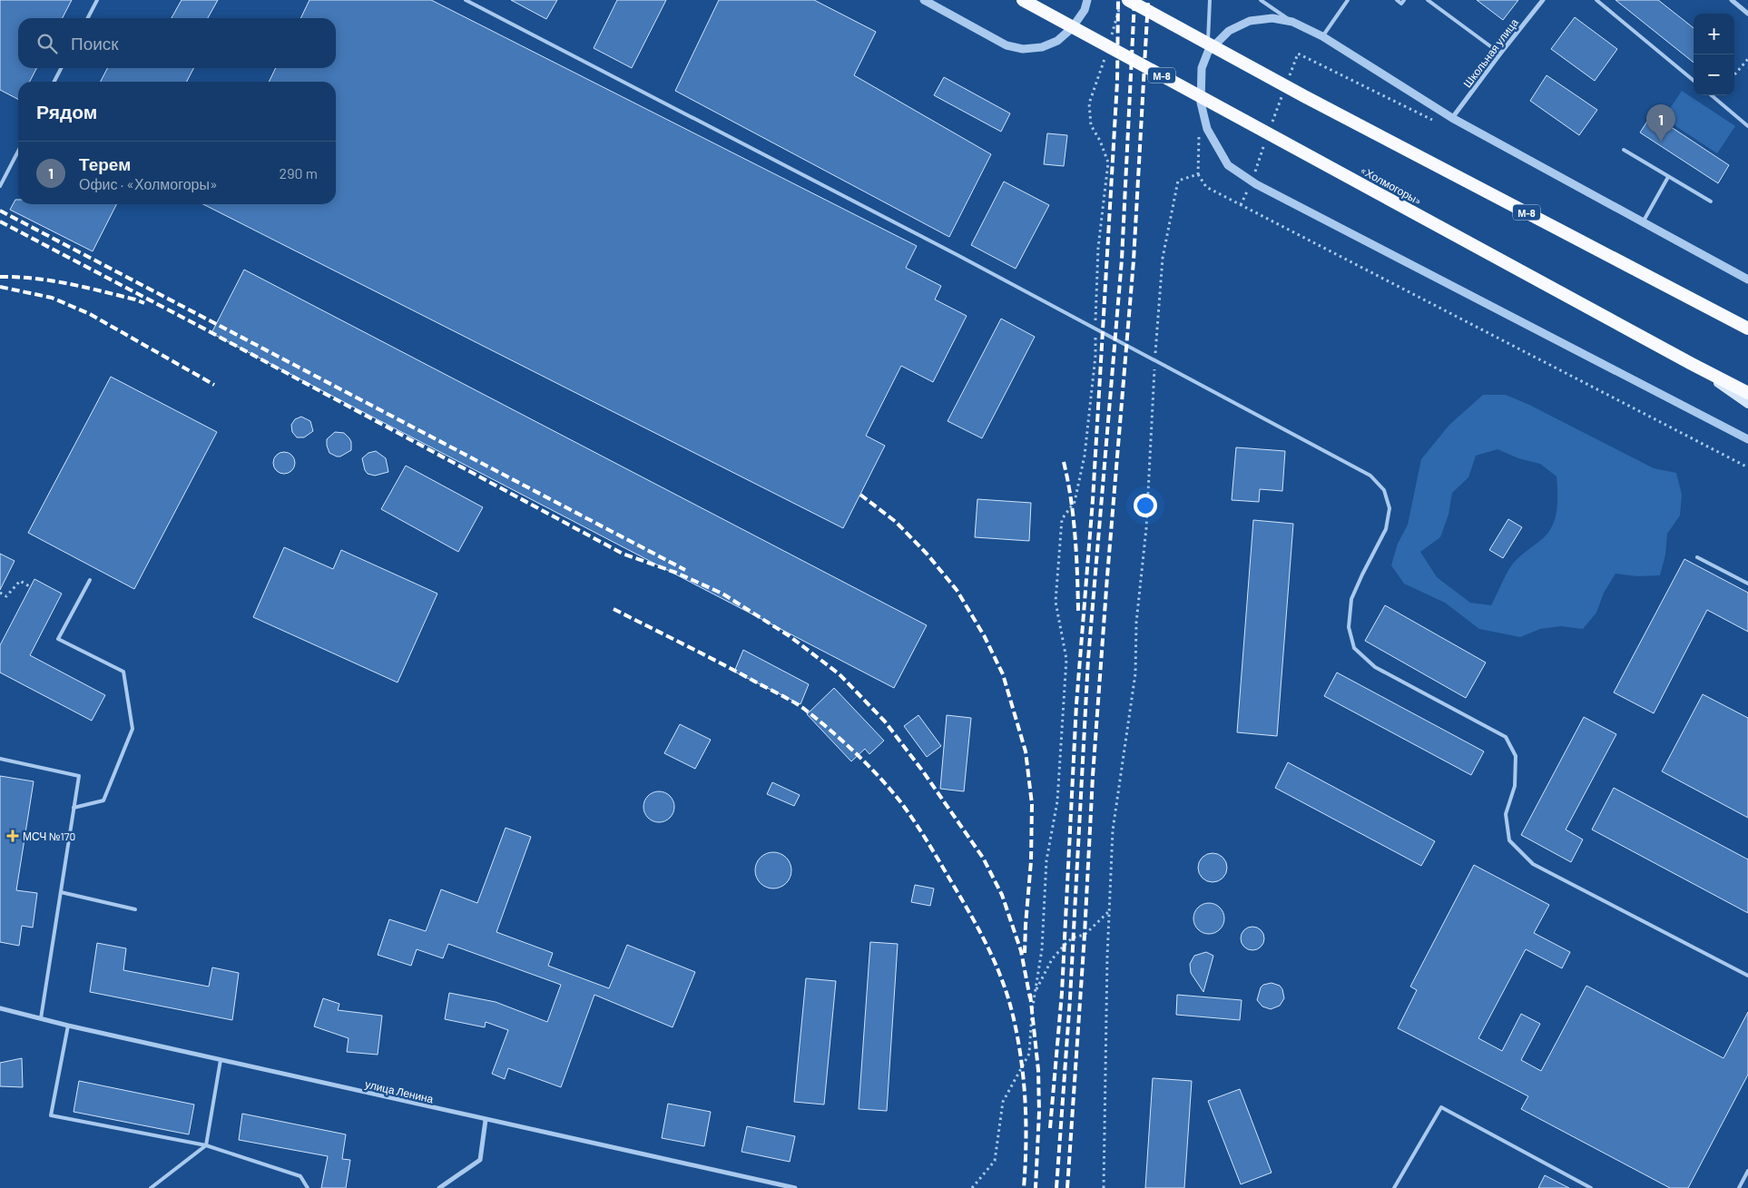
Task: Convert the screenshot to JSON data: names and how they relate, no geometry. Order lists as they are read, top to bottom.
{
  "streets": {
    "highway": ["М-8", "«Холмогоры»"],
    "street": ["Школьная улица", "улица Ленина"]
  },
  "places": {
    "health": ["МСЧ №170"]
  },
  "page": {
    "map_buttons": ["+", "−"],
    "search": "Поиск",
    "heading": "Рядом",
    "pins": "1",
    "list": [
      {
        "mark": "1",
        "name": "Терем",
        "note": "Офис · «Холмогоры»",
        "value": "290 m"
      }
    ]
  }
}
